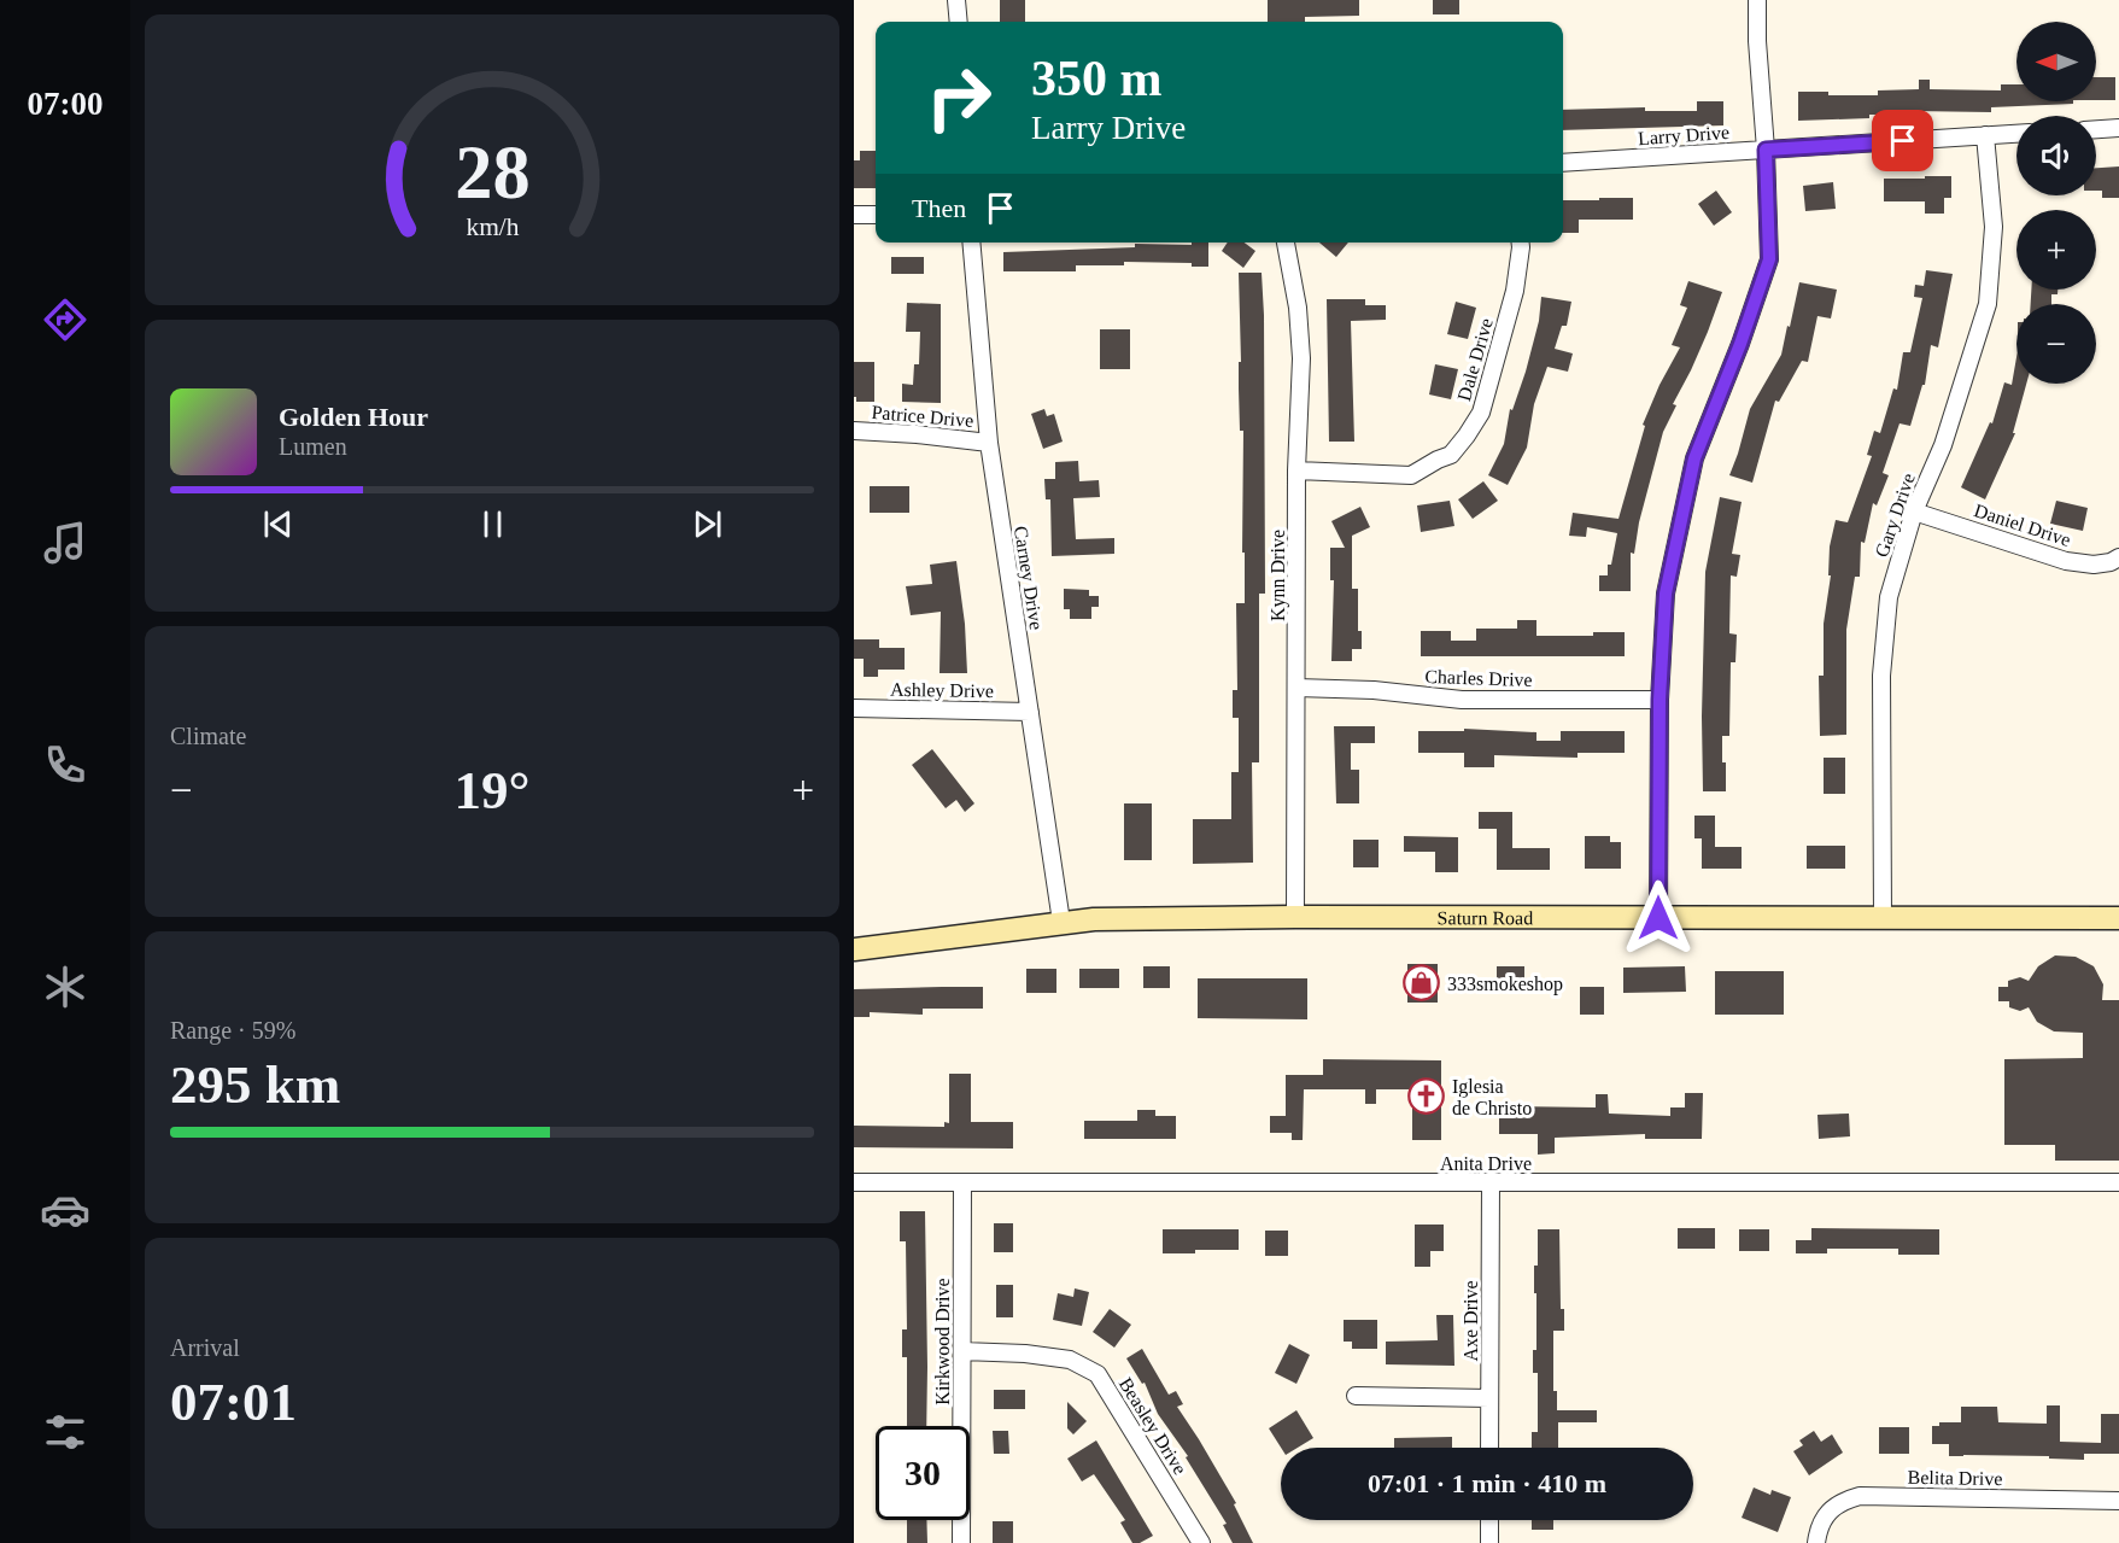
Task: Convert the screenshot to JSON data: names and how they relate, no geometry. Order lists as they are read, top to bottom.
{
  "streets": {
    "street": [
      "Larry Drive",
      "Dale Drive",
      "Patrice Drive",
      "Gary Drive",
      "Daniel Drive",
      "Kynn Drive",
      "Carney Drive",
      "Charles Drive",
      "Ashley Drive",
      "Saturn Road",
      "Anita Drive",
      "Axe Drive",
      "Kirkwood Drive",
      "Beasley Drive",
      "Belita Drive"
    ]
  },
  "crossings": [
    ["Larry Drive", "Gary Drive"],
    ["Dale Drive", "Kynn Drive"],
    ["Patrice Drive", "Carney Drive"],
    ["Gary Drive", "Daniel Drive"],
    ["Gary Drive", "Saturn Road"],
    ["Kynn Drive", "Charles Drive"],
    ["Kynn Drive", "Saturn Road"],
    ["Carney Drive", "Ashley Drive"],
    ["Carney Drive", "Saturn Road"],
    ["Anita Drive", "Axe Drive"],
    ["Anita Drive", "Kirkwood Drive"],
    ["Kirkwood Drive", "Beasley Drive"]
  ],
  "places": {
    "shop": ["333smokeshop"],
    "church": ["Iglesia de Christo"]
  },
  "north": "left",
  "page": {
    "tabs": "07:00",
    "map_buttons": ["+", "−"],
    "turn": ["350 m", "Larry Drive"],
    "then": "Then",
    "song": ["Golden Hour", "Lumen"],
    "tile": [
      "Climate",
      ["Range · 59%", "295 km"],
      ["Arrival", "07:01"]
    ],
    "heat": ["−", "19°", "+"],
    "limit": "30",
    "trip": "07:01 · 1 min · 410 m",
    "gauge": ["28", "km/h"]
  }
}
